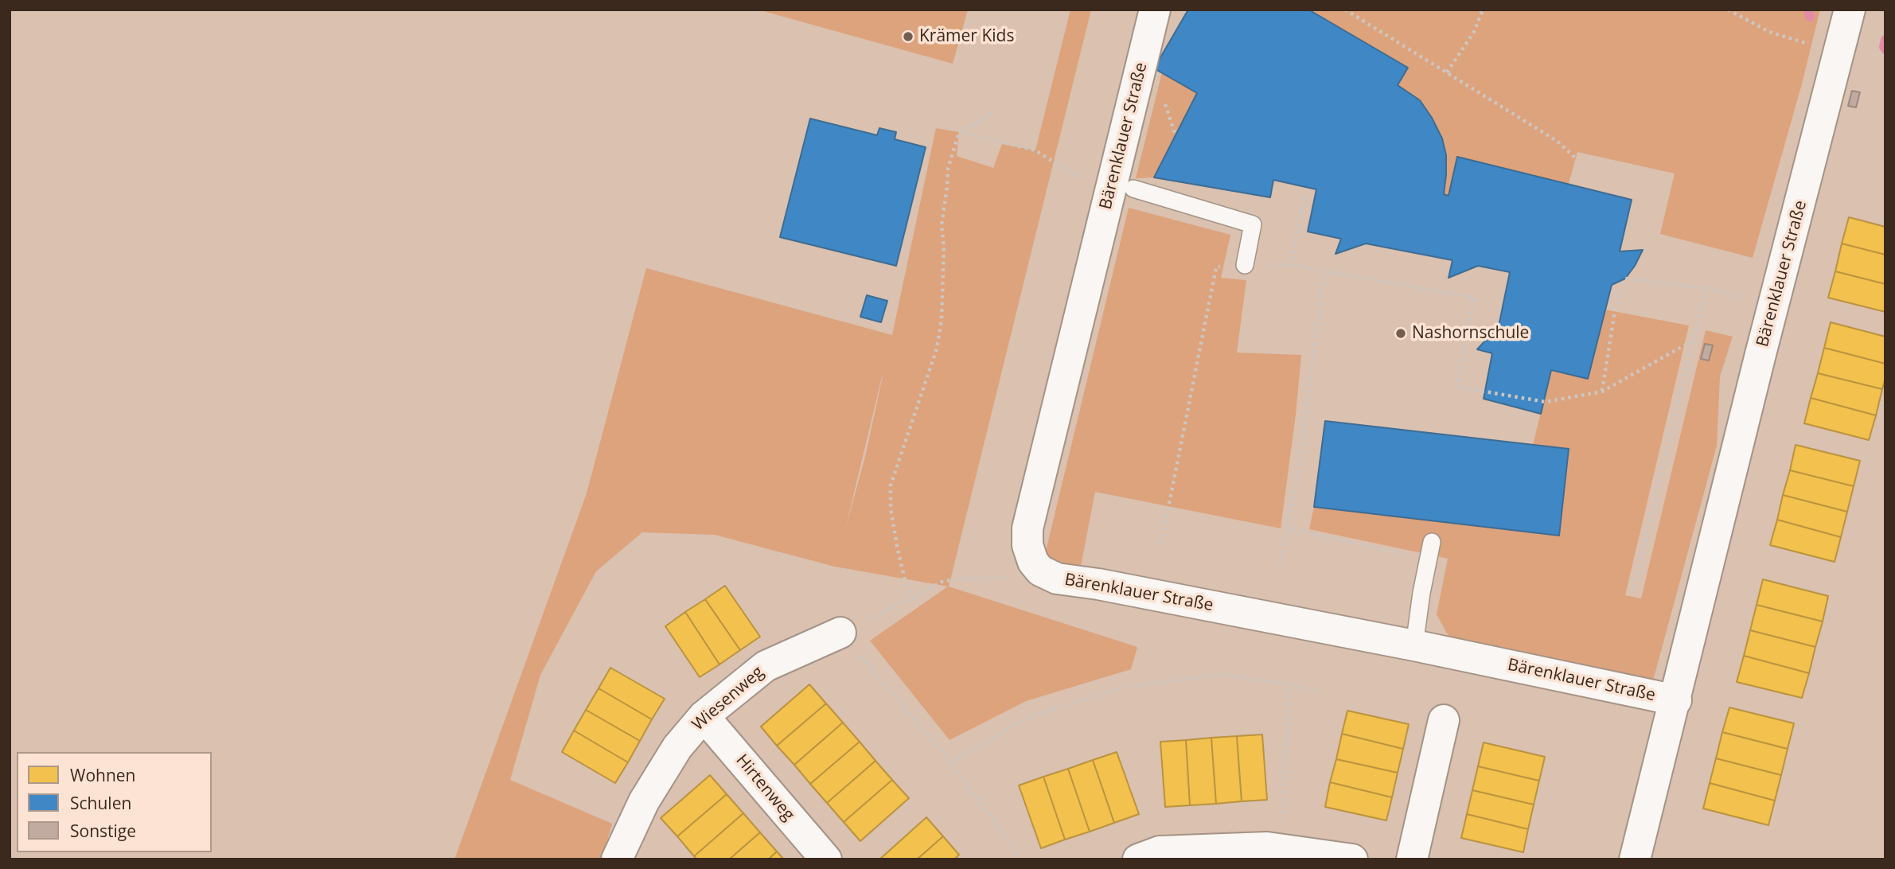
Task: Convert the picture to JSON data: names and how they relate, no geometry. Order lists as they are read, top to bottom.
{
  "streets": {
    "street": ["Bärenklauer Straße", "Wiesenweg", "Hirtenweg"]
  },
  "crossings": [
    ["Wiesenweg", "Hirtenweg"]
  ],
  "places": ["Krämer Kids", "Nashornschule"],
  "legend": ["Wohnen", "Schulen", "Sonstige"]
}
